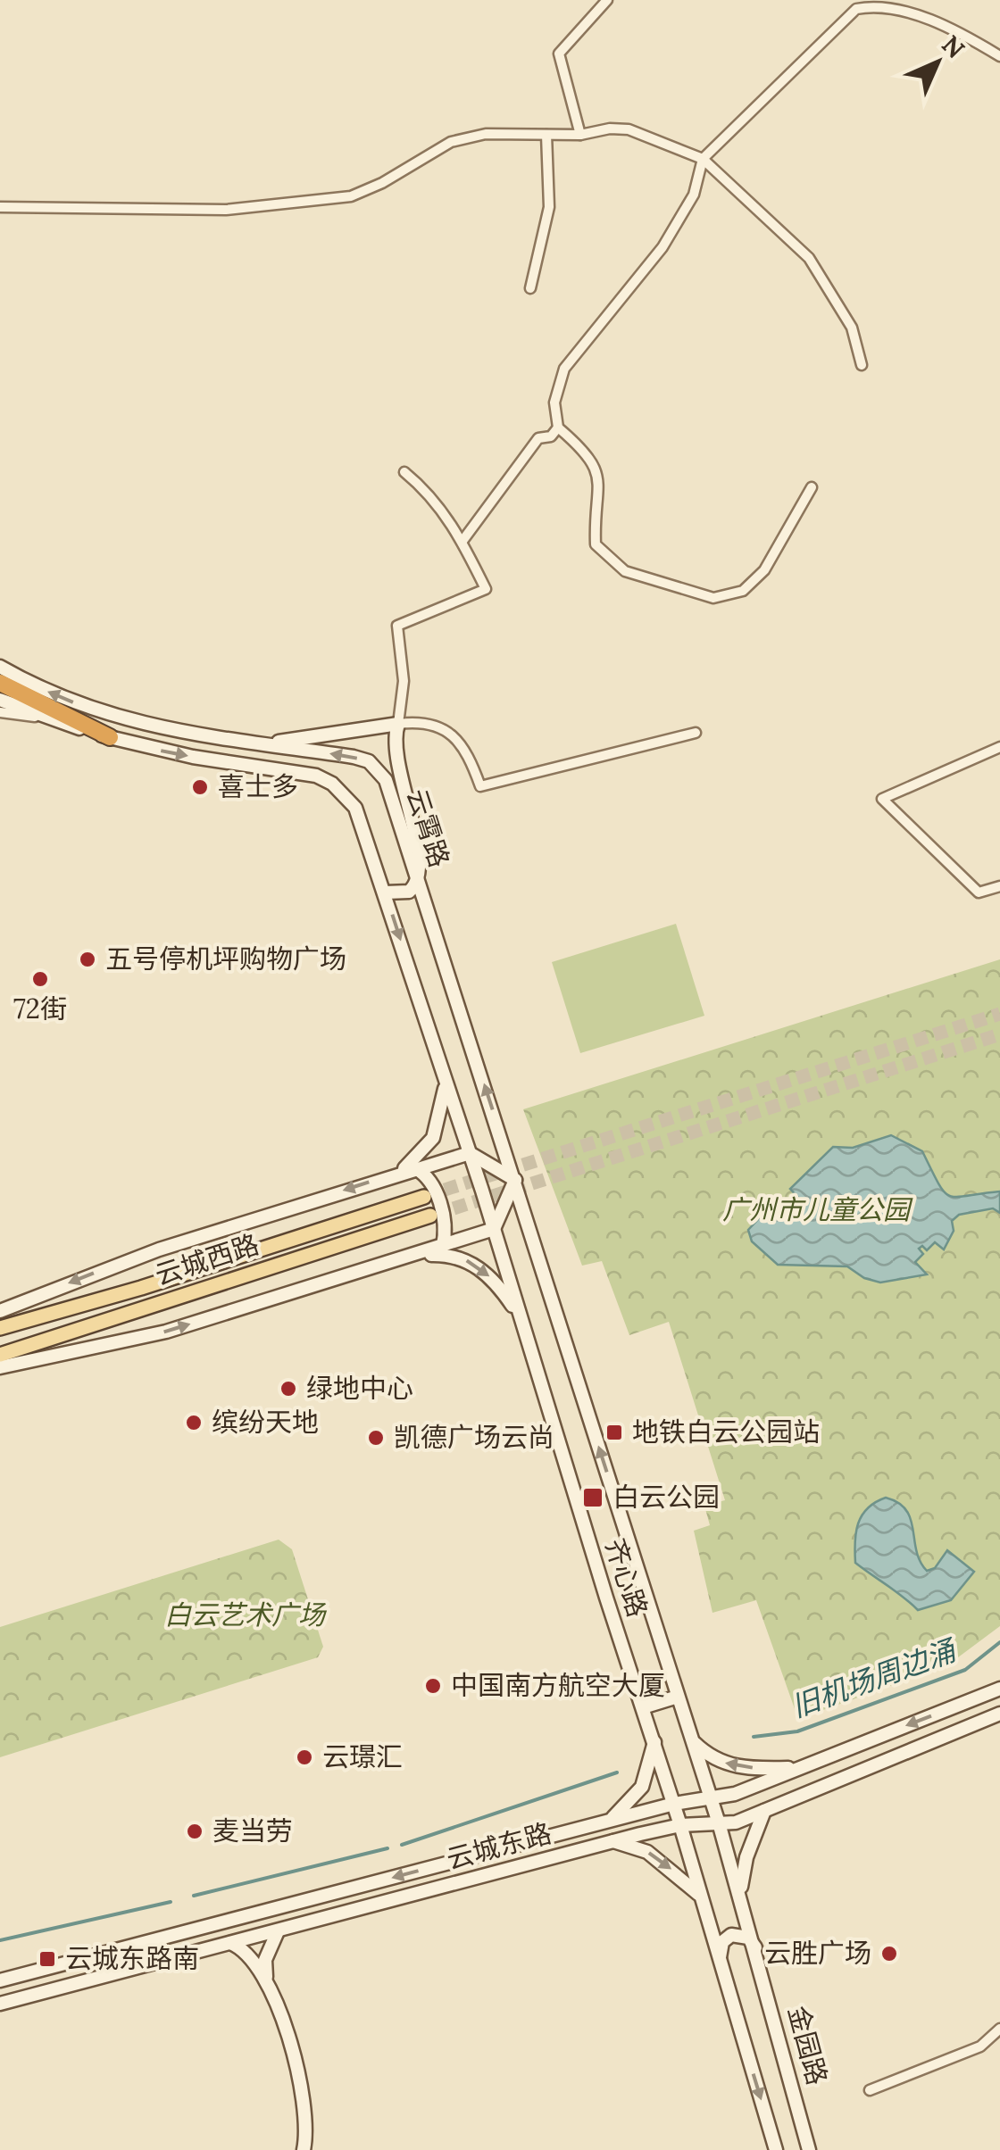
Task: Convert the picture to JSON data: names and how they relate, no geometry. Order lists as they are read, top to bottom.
{
  "streets": {
    "main road": [
      "云霄路",
      "云城西路",
      "齐心路",
      "云城东路",
      "金园路"
    ]
  },
  "crossings": [
    ["云霄路", "齐心路"],
    ["齐心路", "云城东路"],
    ["齐心路", "金园路"],
    ["云城东路", "金园路"]
  ],
  "one_way": ["云霄路"],
  "water": ["旧机场周边涌"],
  "parks": ["广州市儿童公园", "白云艺术广场"],
  "places": {
    "other": [
      "喜士多",
      "五号停机坪购物广场",
      "72街",
      "绿地中心",
      "缤纷天地",
      "凯德广场云尚",
      "中国南方航空大厦",
      "云璟汇",
      "麦当劳",
      "云胜广场"
    ],
    "transit": ["地铁白云公园站", "白云公园", "云城东路南"]
  },
  "north": "top right"
}
